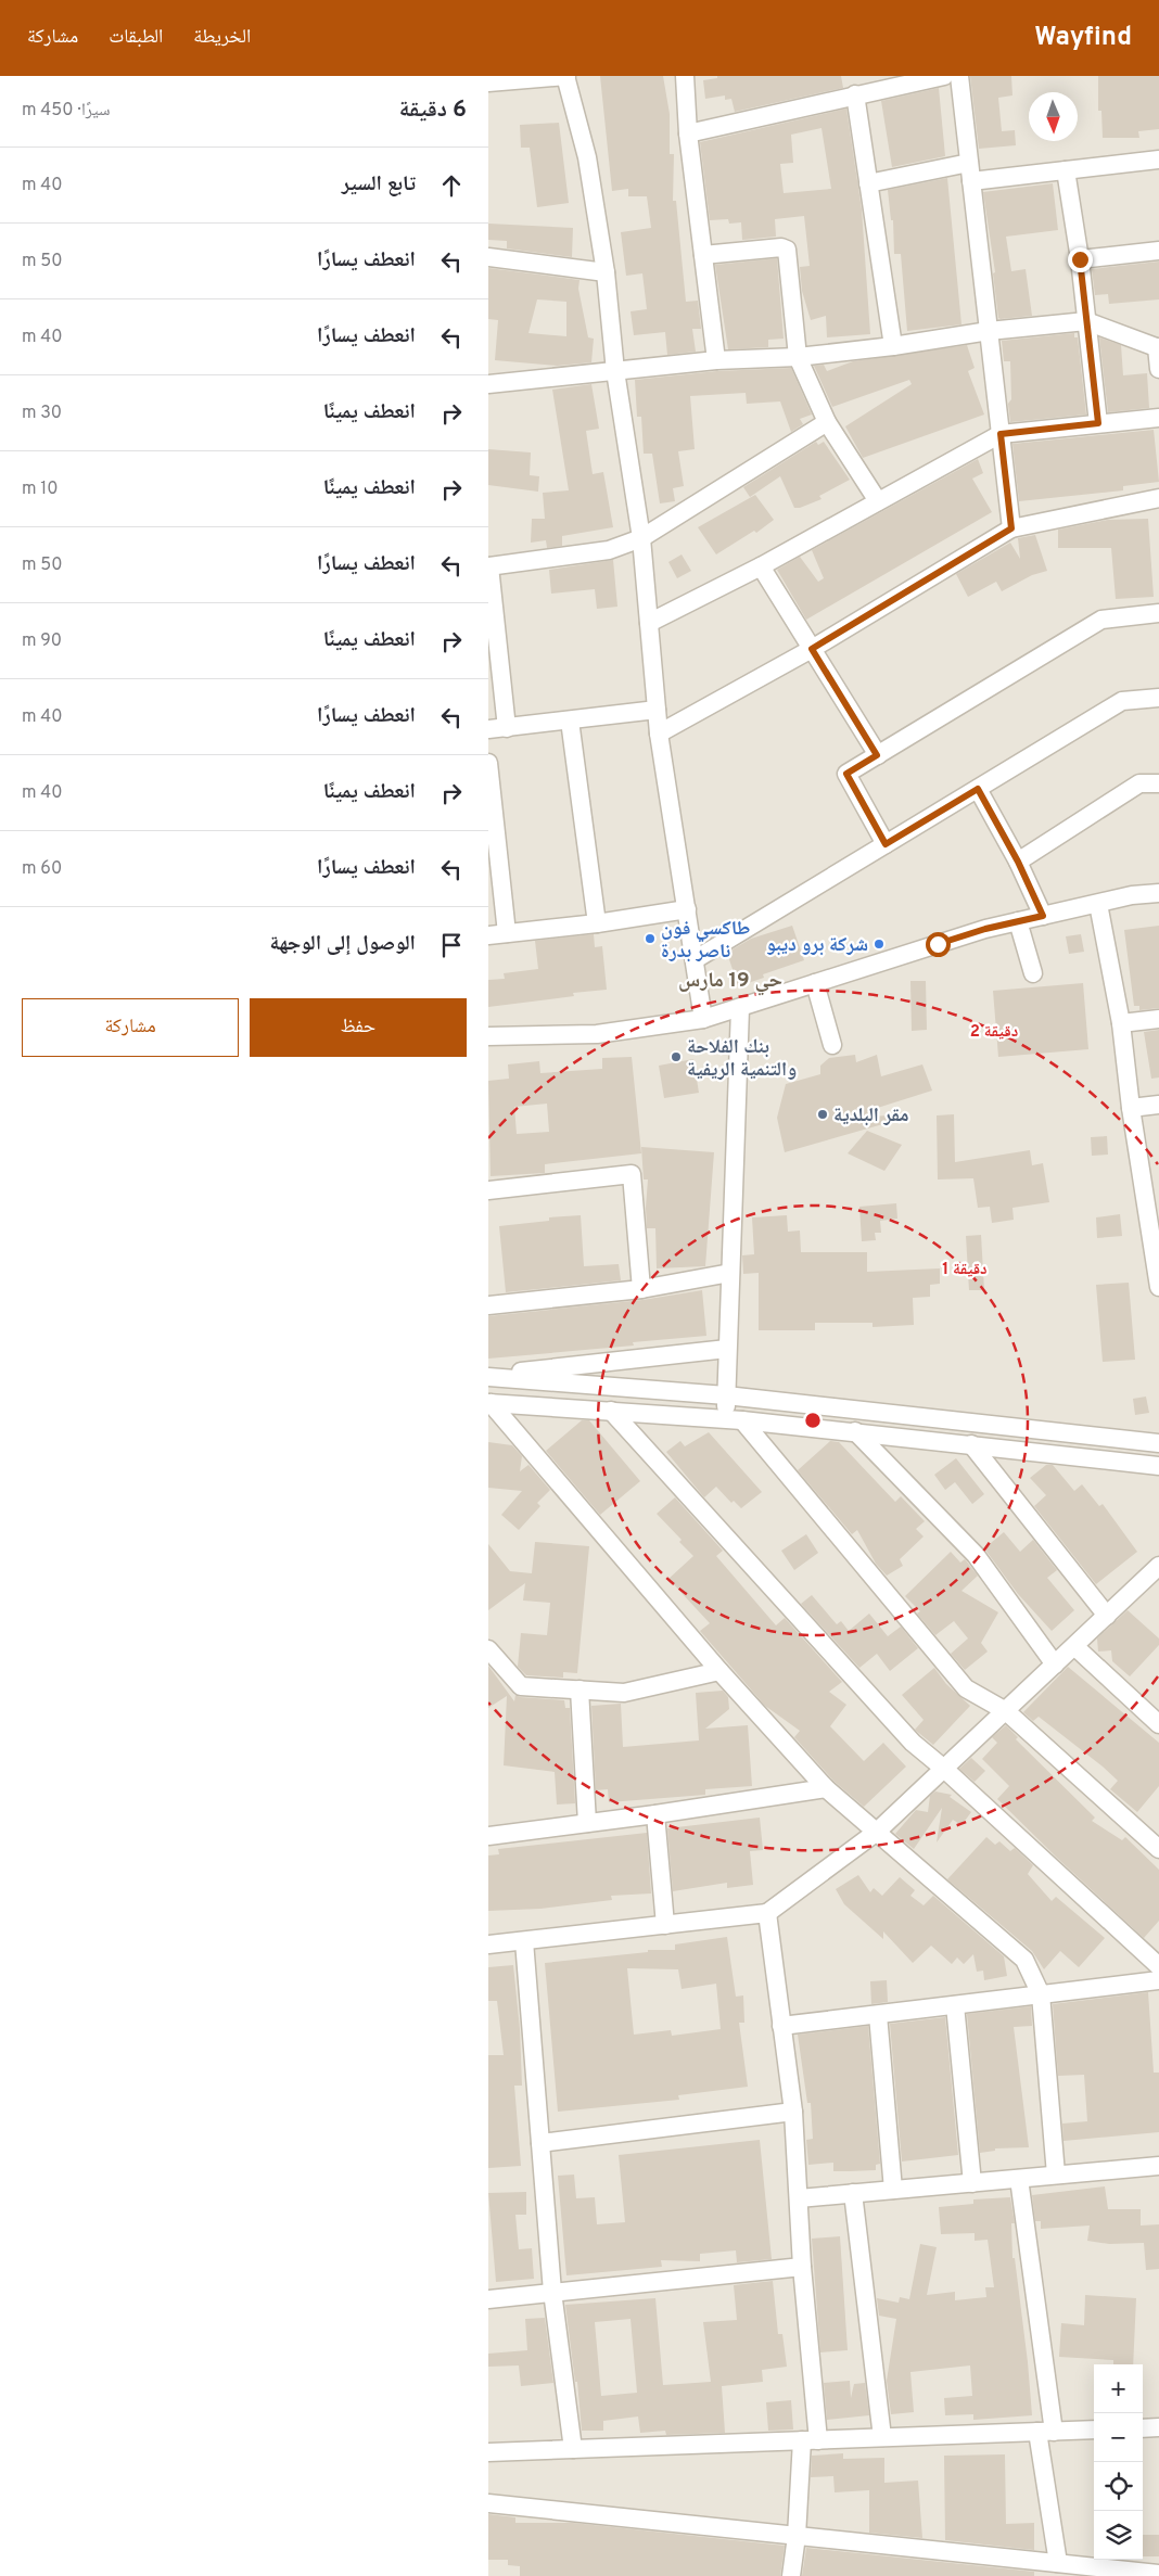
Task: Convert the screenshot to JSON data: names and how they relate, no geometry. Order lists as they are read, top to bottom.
{
  "districts": ["حي 19 مارس"],
  "places": [
    "طاكسي فون ناصر بدرة",
    "شركة برو ديبو",
    "بنك الفلاحة والتنمية الريفية",
    "مقر البلدية"
  ],
  "north": "bottom",
  "page": {
    "header": "Wayfind",
    "nav": ["الخريطة", "الطبقات", "مشاركة"],
    "heading": ["6 دقيقة", "سيرًا · 450 m"],
    "list": [
      ["تابع السير", "40 m"],
      ["انعطف يسارًا", "50 m"],
      ["انعطف يسارًا", "40 m"],
      ["انعطف يمينًا", "30 m"],
      ["انعطف يمينًا", "10 m"],
      ["انعطف يسارًا", "50 m"],
      ["انعطف يمينًا", "90 m"],
      ["انعطف يسارًا", "40 m"],
      ["انعطف يمينًا", "40 m"],
      ["انعطف يسارًا", "60 m"],
      "الوصول إلى الوجهة"
    ],
    "buttons": ["حفظ", "مشاركة"],
    "map_buttons": ["+", "−"]
  },
  "rings": ["2 دقيقة", "1 دقيقة"]
}
